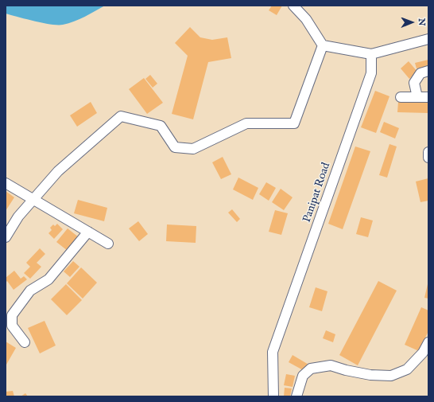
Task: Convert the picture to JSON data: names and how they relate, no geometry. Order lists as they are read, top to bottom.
{
  "streets": {
    "street": ["Panipat Road"]
  },
  "north": "right"
}
